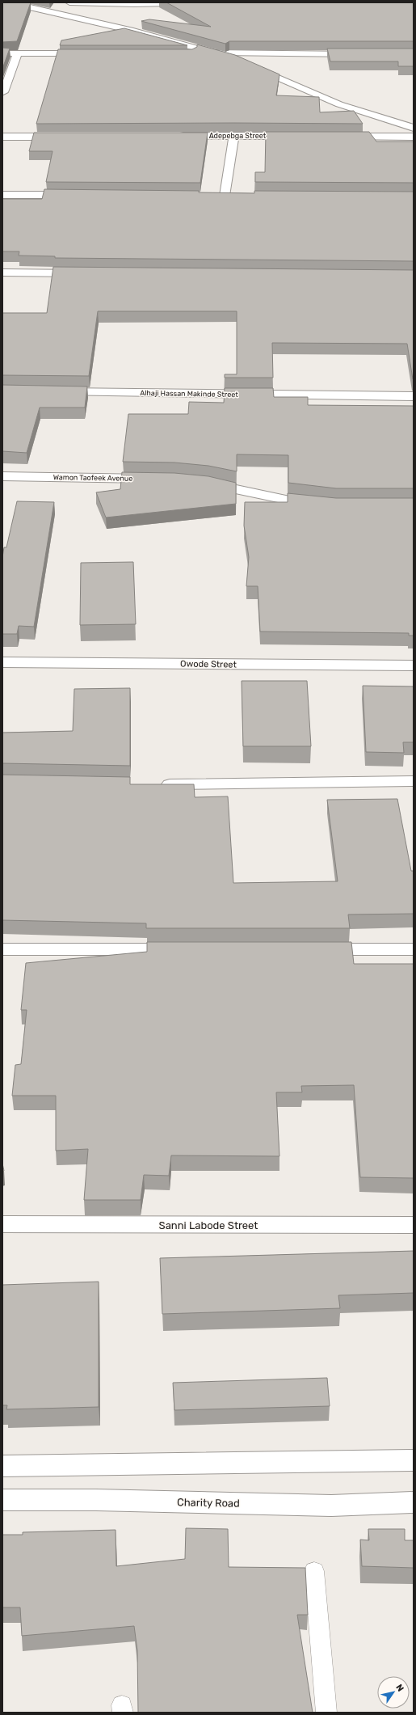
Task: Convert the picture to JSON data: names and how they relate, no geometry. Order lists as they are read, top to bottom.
{
  "streets": {
    "street": [
      "Adepebga Street",
      "Alhaji Hassan Makinde Street",
      "Wamon Taofeek Avenue",
      "Owode Street",
      "Sanni Labode Street",
      "Charity Road"
    ]
  },
  "north": "top right"
}
